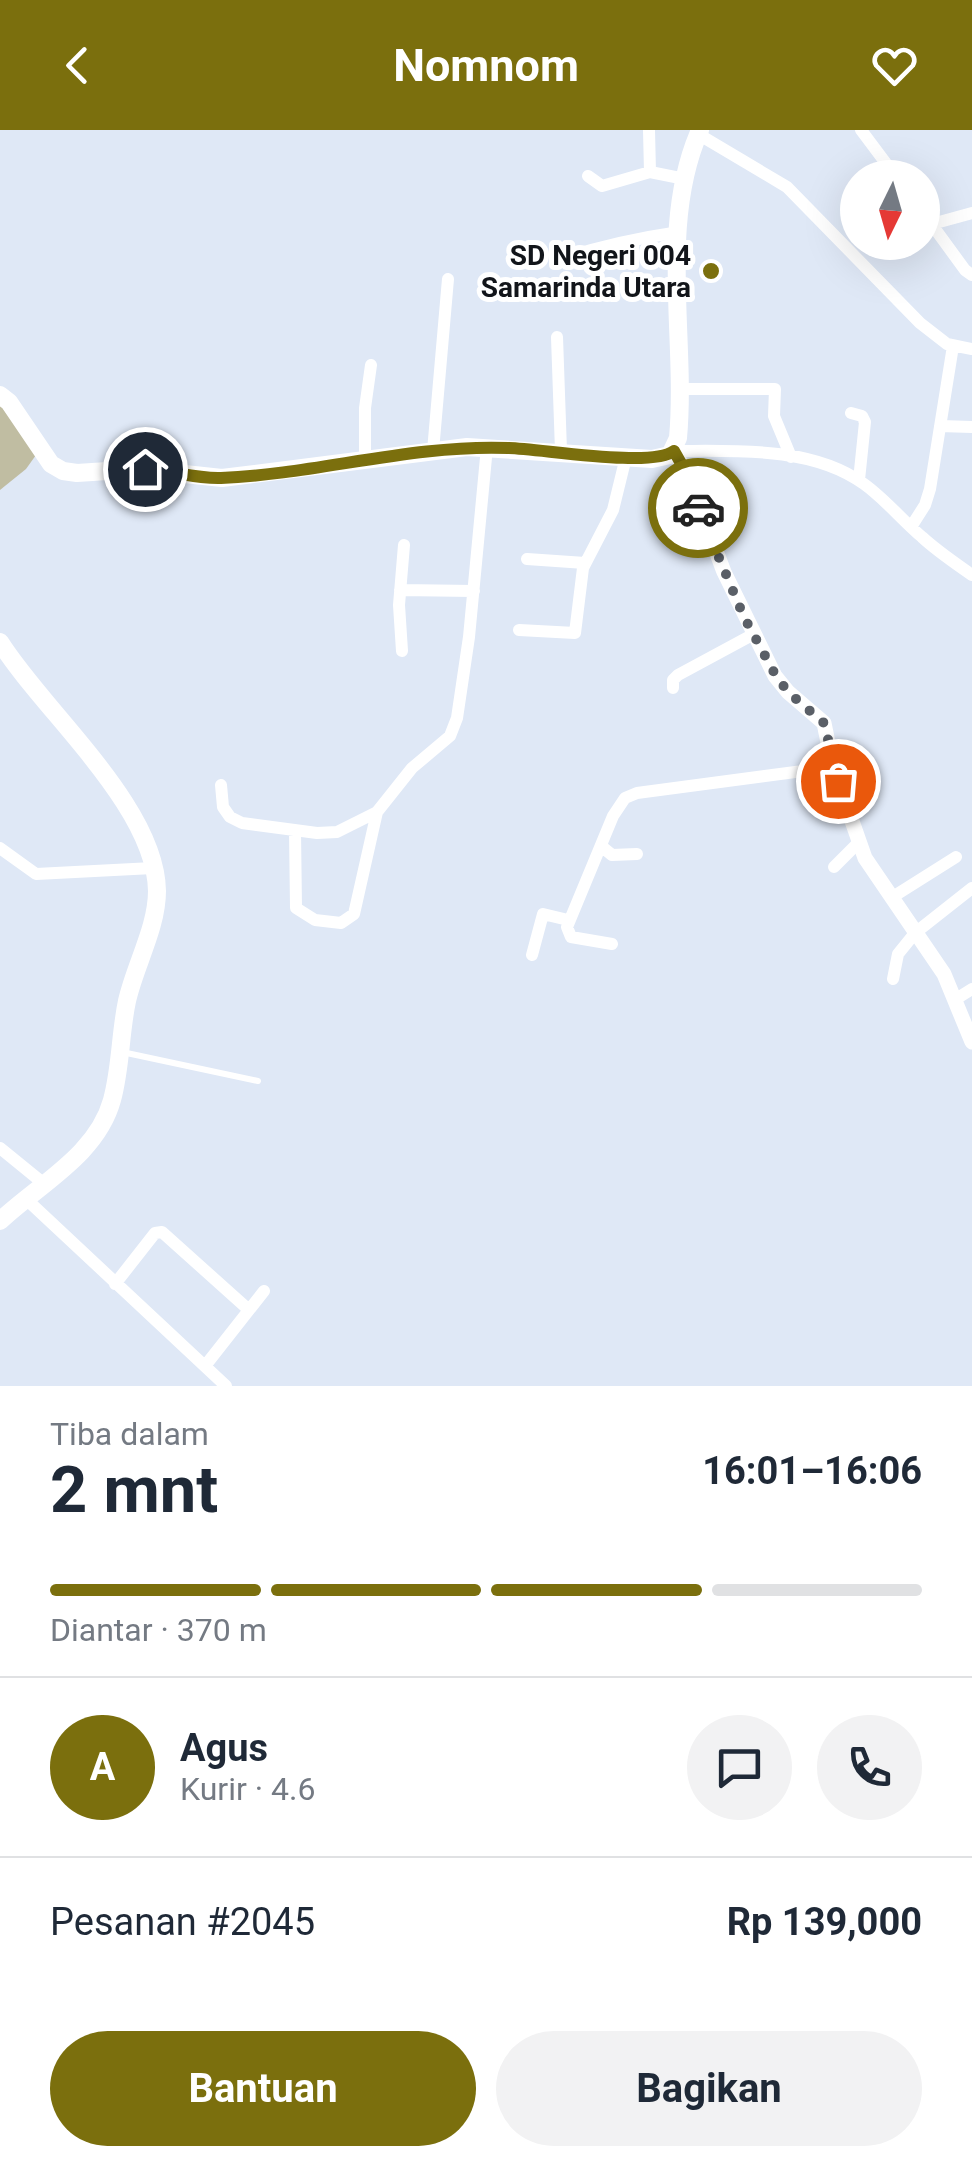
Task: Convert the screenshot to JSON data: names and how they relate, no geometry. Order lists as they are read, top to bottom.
{
  "places": ["SD Negeri 004 Samarinda Utara"],
  "north": "bottom",
  "page": {
    "header": "Nomnom",
    "heading": ["2 mnt", "Tiba dalam", "16:01–16:06"],
    "panel": [
      "Agus",
      "Kurir · 4.6",
      "Pesanan #2045",
      "Rp 139,000"
    ],
    "bar": "Diantar · 370 m",
    "round": "A",
    "buttons": ["Bantuan", "Bagikan"]
  }
}
